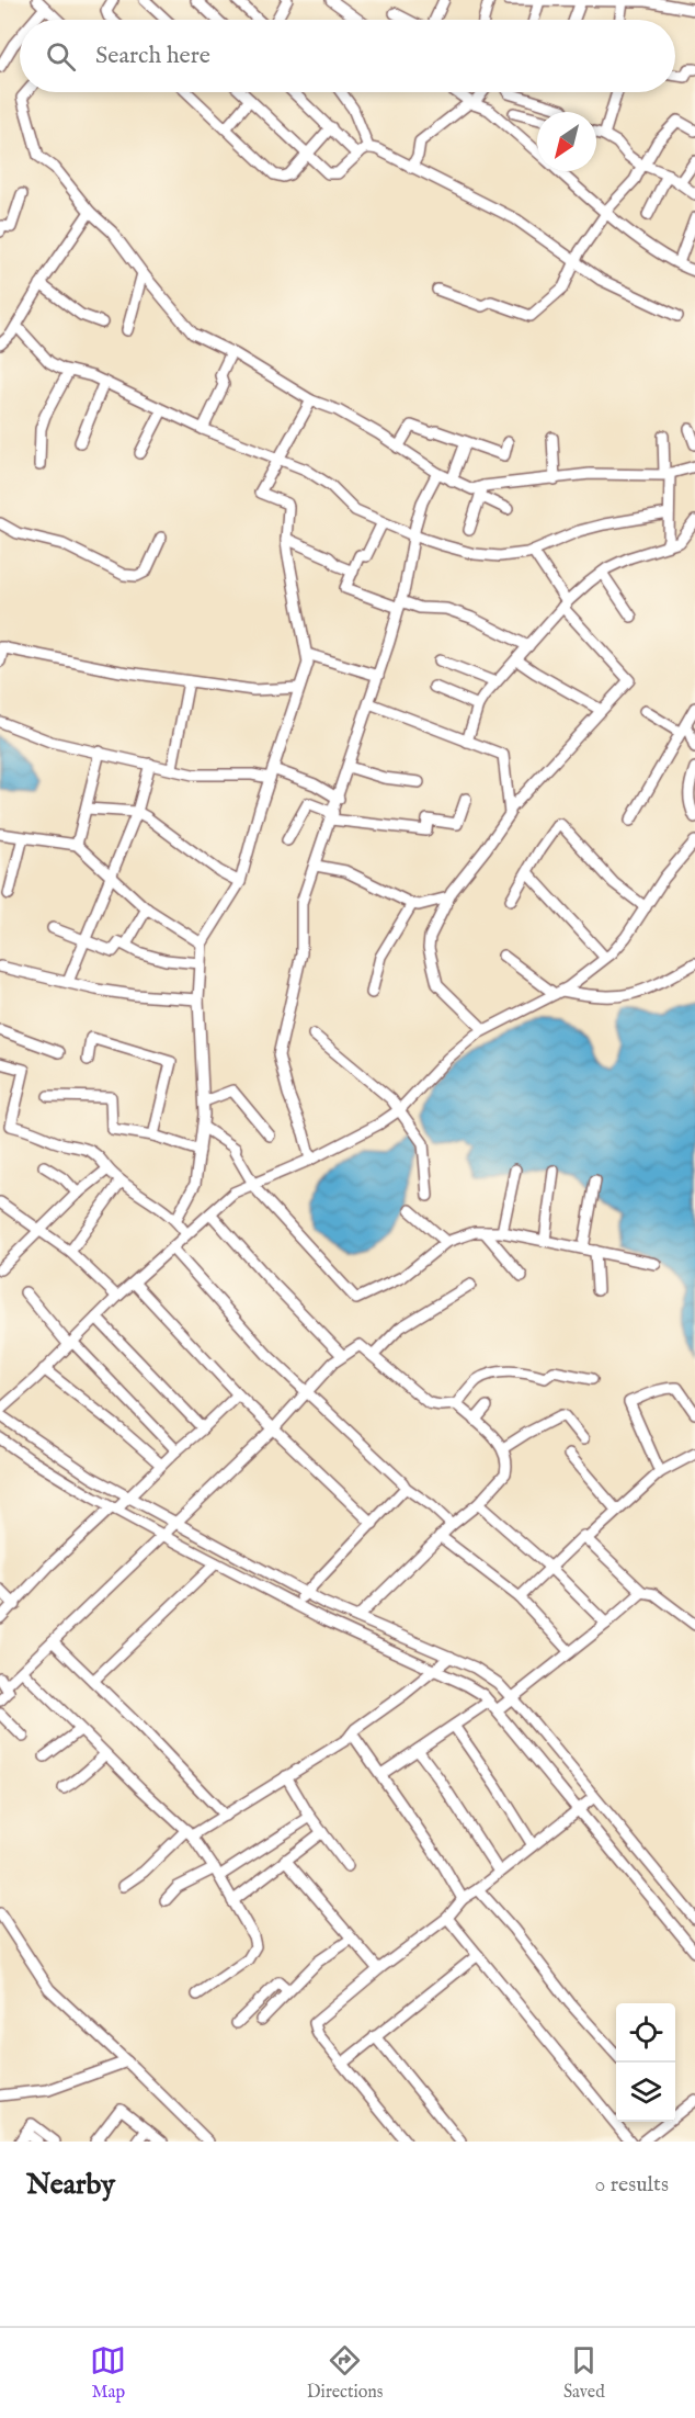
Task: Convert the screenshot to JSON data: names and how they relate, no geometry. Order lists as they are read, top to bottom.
{
  "north": "bottom left",
  "page": {
    "search": "Search here",
    "heading": ["Nearby", "0 results"],
    "nav": ["Map", "Directions", "Saved"]
  }
}
